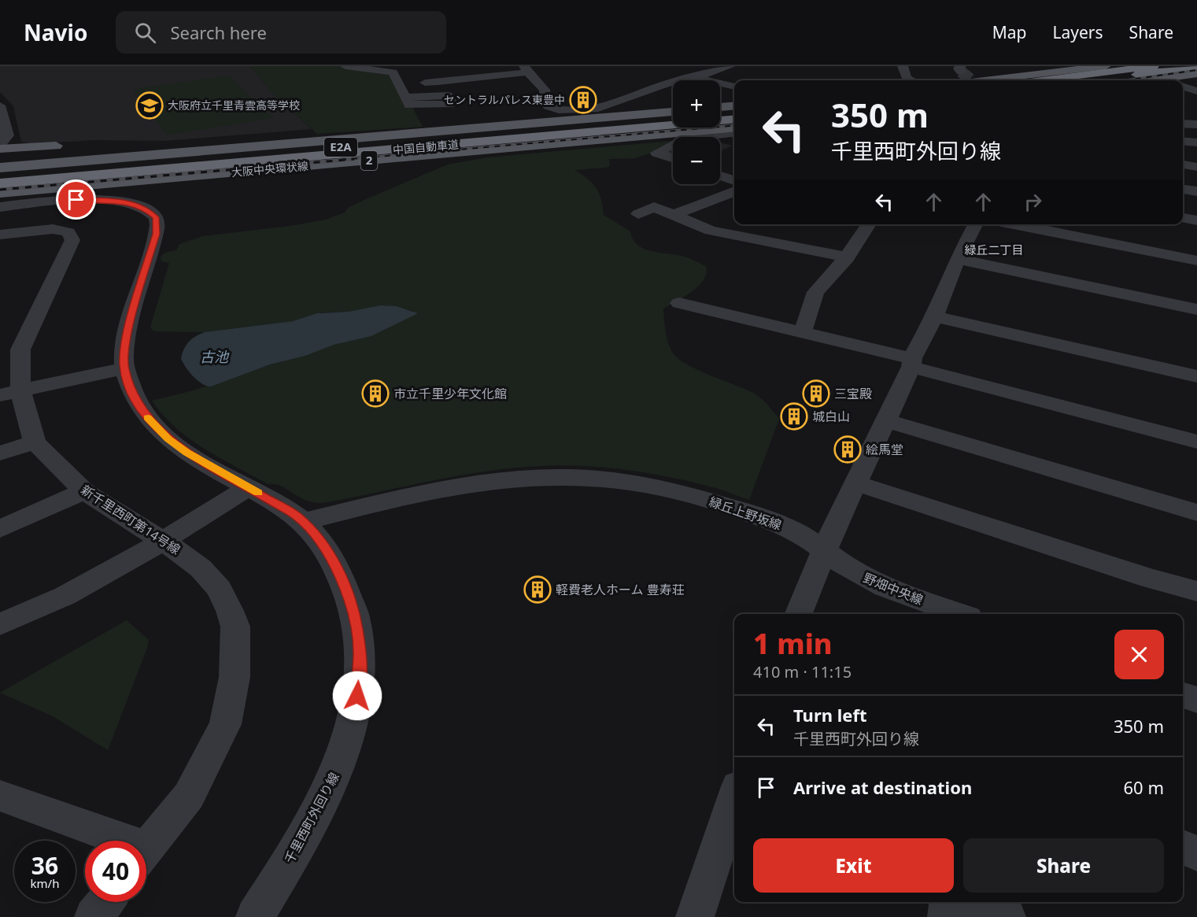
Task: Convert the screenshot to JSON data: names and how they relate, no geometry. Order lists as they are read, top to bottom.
{
  "streets": {
    "highway": ["E2A", "中国自動車道"],
    "main road": ["2", "大阪中央環状線"],
    "street": [
      "緑丘上野坂線",
      "新千里西町第14号線",
      "野畑中央線",
      "千里西町外回り線"
    ]
  },
  "crossings": [
    ["緑丘上野坂線", "野畑中央線"],
    ["緑丘上野坂線", "千里西町外回り線"]
  ],
  "districts": ["緑丘二丁目"],
  "water": ["古池"],
  "places": {
    "building": [
      "セントラルパレス東豊中",
      "市立千里少年文化館",
      "三宝殿",
      "城白山",
      "絵馬堂",
      "軽費老人ホーム 豊寿荘"
    ],
    "school or university": ["大阪府立千里青雲高等学校"]
  },
  "page": {
    "header": "Navio",
    "search": "Search here",
    "nav": ["Map", "Layers", "Share"],
    "map_buttons": ["+", "−"],
    "turn": ["350 m", "千里西町外回り線"],
    "heading": ["1 min", "410 m · 11:15"],
    "list": [
      {
        "name": "Turn left",
        "note": "千里西町外回り線",
        "value": "350 m"
      },
      {
        "name": "Arrive at destination",
        "value": "60 m"
      }
    ],
    "buttons": ["Exit", "Share"],
    "speed": "36 km/h",
    "limit": "40"
  }
}
